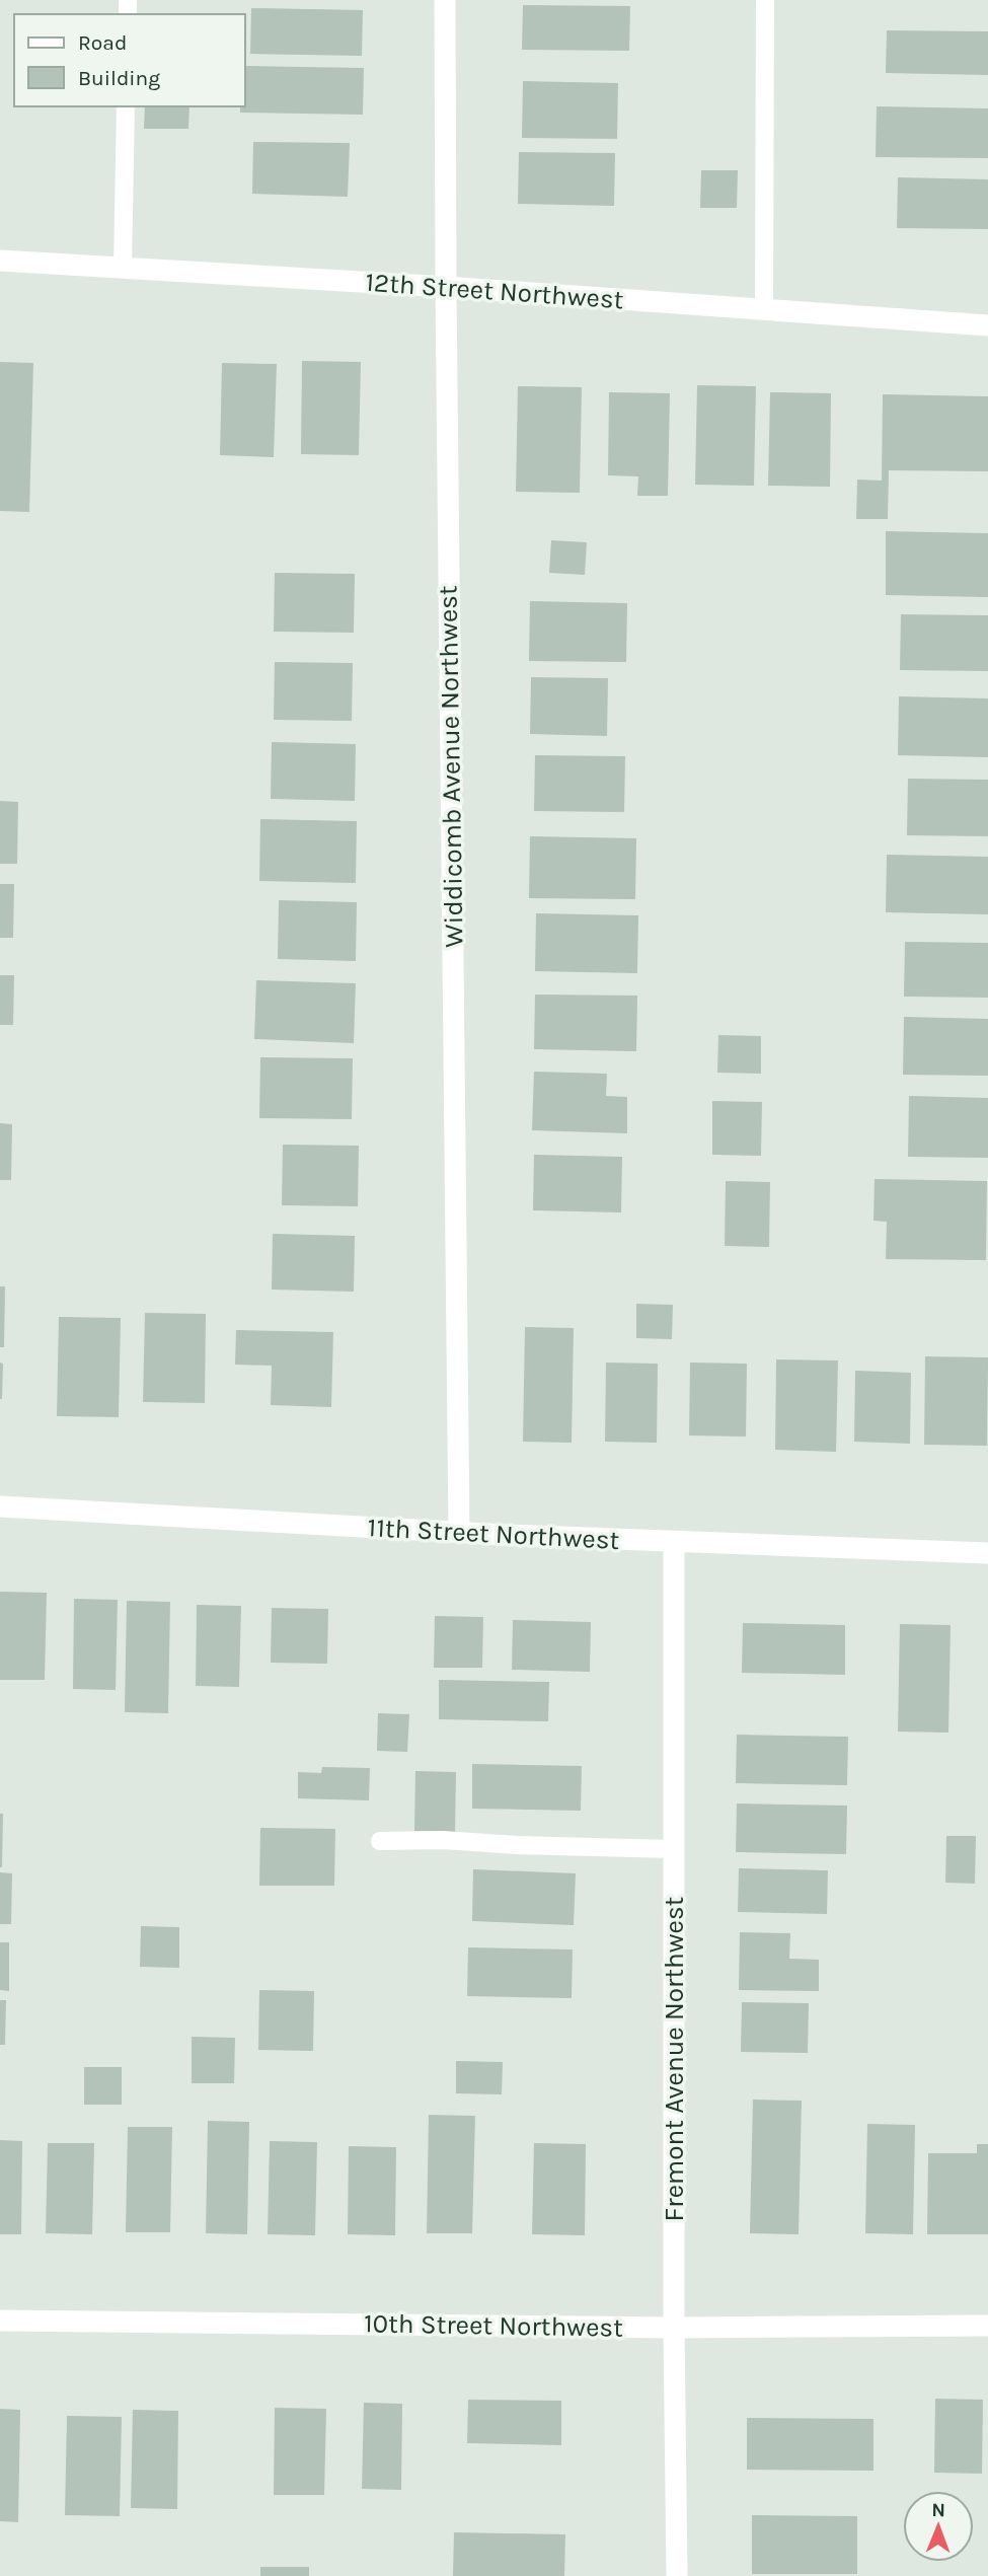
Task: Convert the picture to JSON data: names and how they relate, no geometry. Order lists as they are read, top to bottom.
{
  "streets": {
    "street": [
      "12th Street Northwest",
      "Widdicomb Avenue Northwest",
      "11th Street Northwest",
      "Fremont Avenue Northwest",
      "10th Street Northwest"
    ]
  },
  "crossings": [
    ["12th Street Northwest", "Widdicomb Avenue Northwest"],
    ["Widdicomb Avenue Northwest", "11th Street Northwest"],
    ["11th Street Northwest", "Fremont Avenue Northwest"],
    ["Fremont Avenue Northwest", "10th Street Northwest"]
  ],
  "legend": ["Road", "Building"],
  "north": "top"
}
